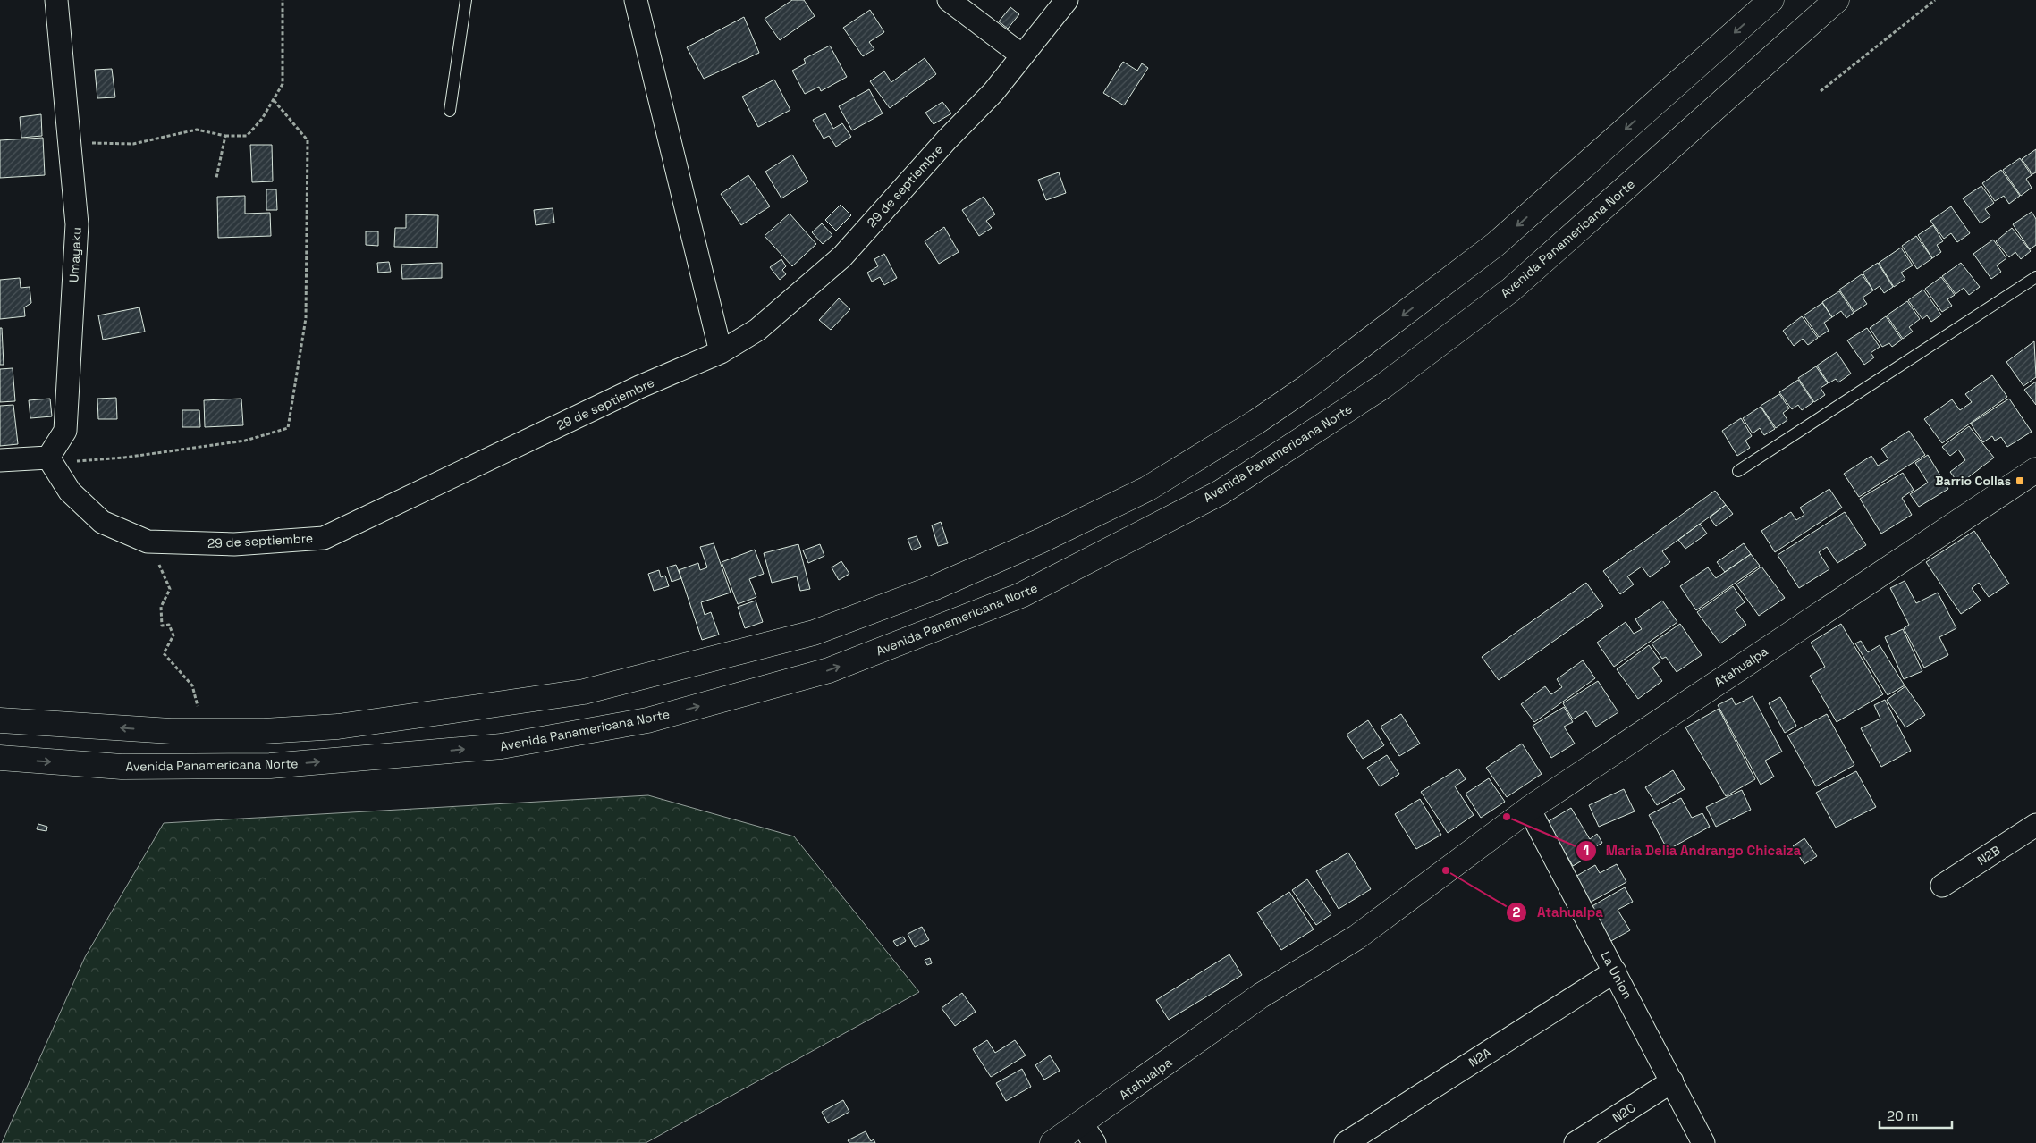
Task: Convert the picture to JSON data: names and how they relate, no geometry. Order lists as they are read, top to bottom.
{
  "streets": {
    "main road": ["Avenida Panamericana Norte", "Atahualpa"],
    "street": [
      "29 de septiembre",
      "Umayaku",
      "N2B",
      "La Union",
      "N2A",
      "N2C"
    ]
  },
  "crossings": [
    ["29 de septiembre", "Umayaku"],
    ["Atahualpa", "La Union"],
    ["La Union", "N2A"],
    ["La Union", "N2C"]
  ],
  "places": {
    "transit": ["Barrio Collas"],
    "other": ["Maria Delia Andrango Chicaiza", "Atahualpa"]
  },
  "scale_bar": "20 m"
}
